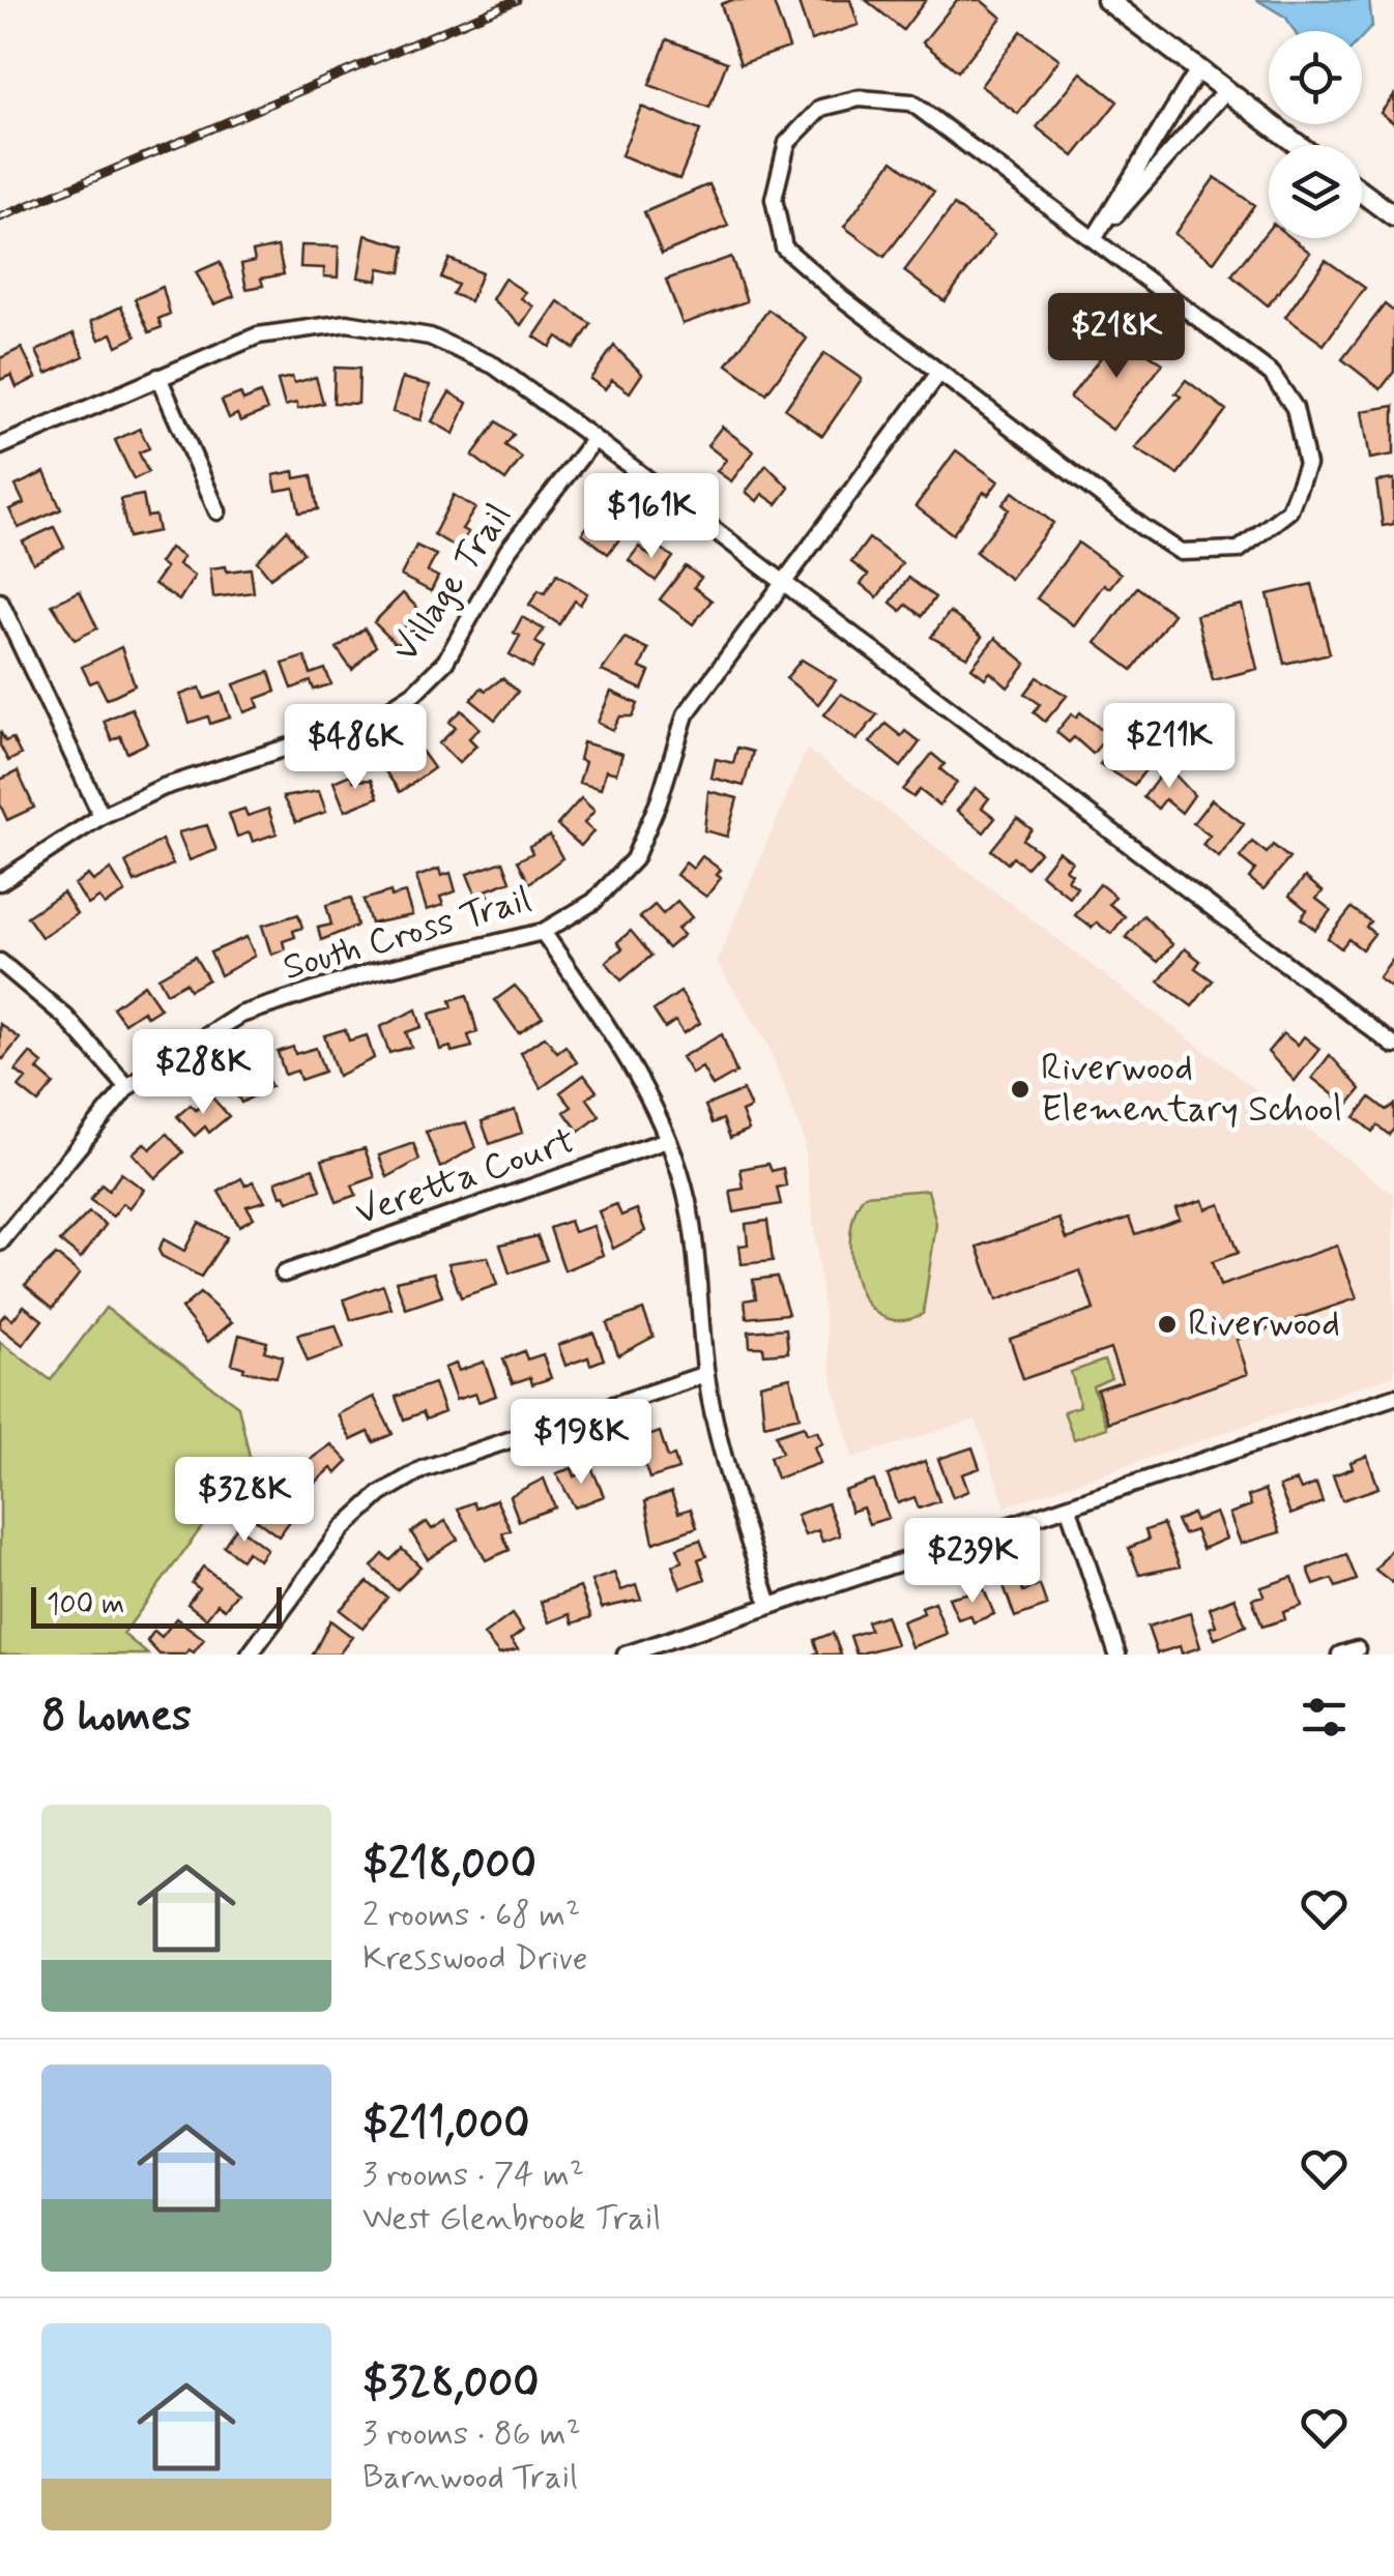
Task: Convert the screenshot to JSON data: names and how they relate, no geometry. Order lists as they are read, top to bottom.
{
  "streets": {
    "street": ["Village Trail", "South Cross Trail", "Veretta Court"]
  },
  "places": ["Riverwood Elementary School", "Riverwood"],
  "scale_bar": "100 m",
  "page": {
    "price": [
      "$218K",
      "$161K",
      "$211K",
      "$486K",
      "$288K",
      "$198K",
      "$328K",
      "$239K"
    ],
    "scale": "100 m",
    "heading": "8 homes",
    "list": [
      {
        "name": "$218,000",
        "note": "2 rooms · 68 m² · Kresswood Drive"
      },
      {
        "name": "$211,000",
        "note": "3 rooms · 74 m² · West Glenbrook Trail"
      },
      {
        "name": "$328,000",
        "note": "3 rooms · 86 m² · Barnwood Trail"
      }
    ]
  }
}
